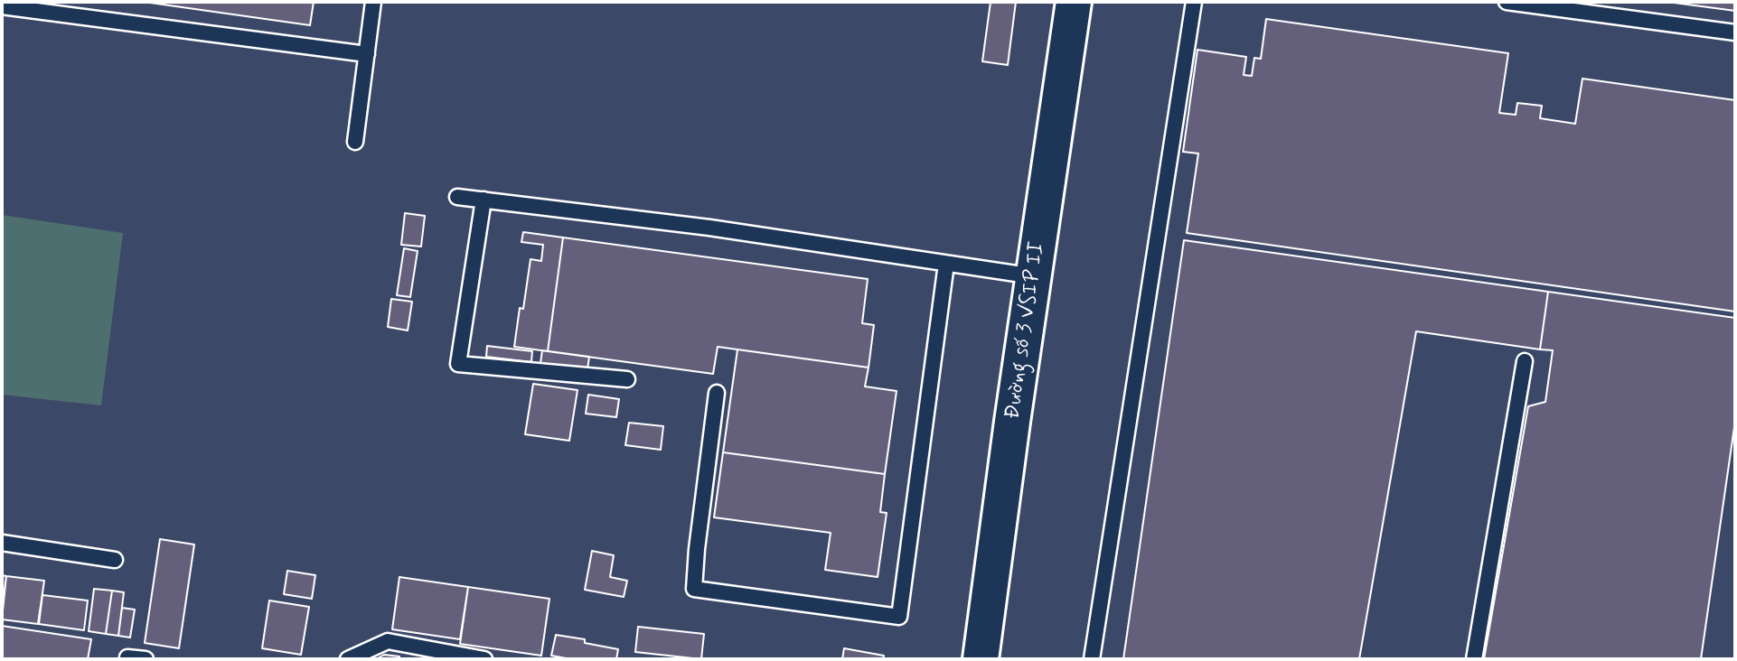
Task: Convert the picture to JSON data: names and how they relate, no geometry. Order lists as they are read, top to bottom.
{
  "streets": {
    "street": ["Đường số 3 VSIP II"]
  }
}
